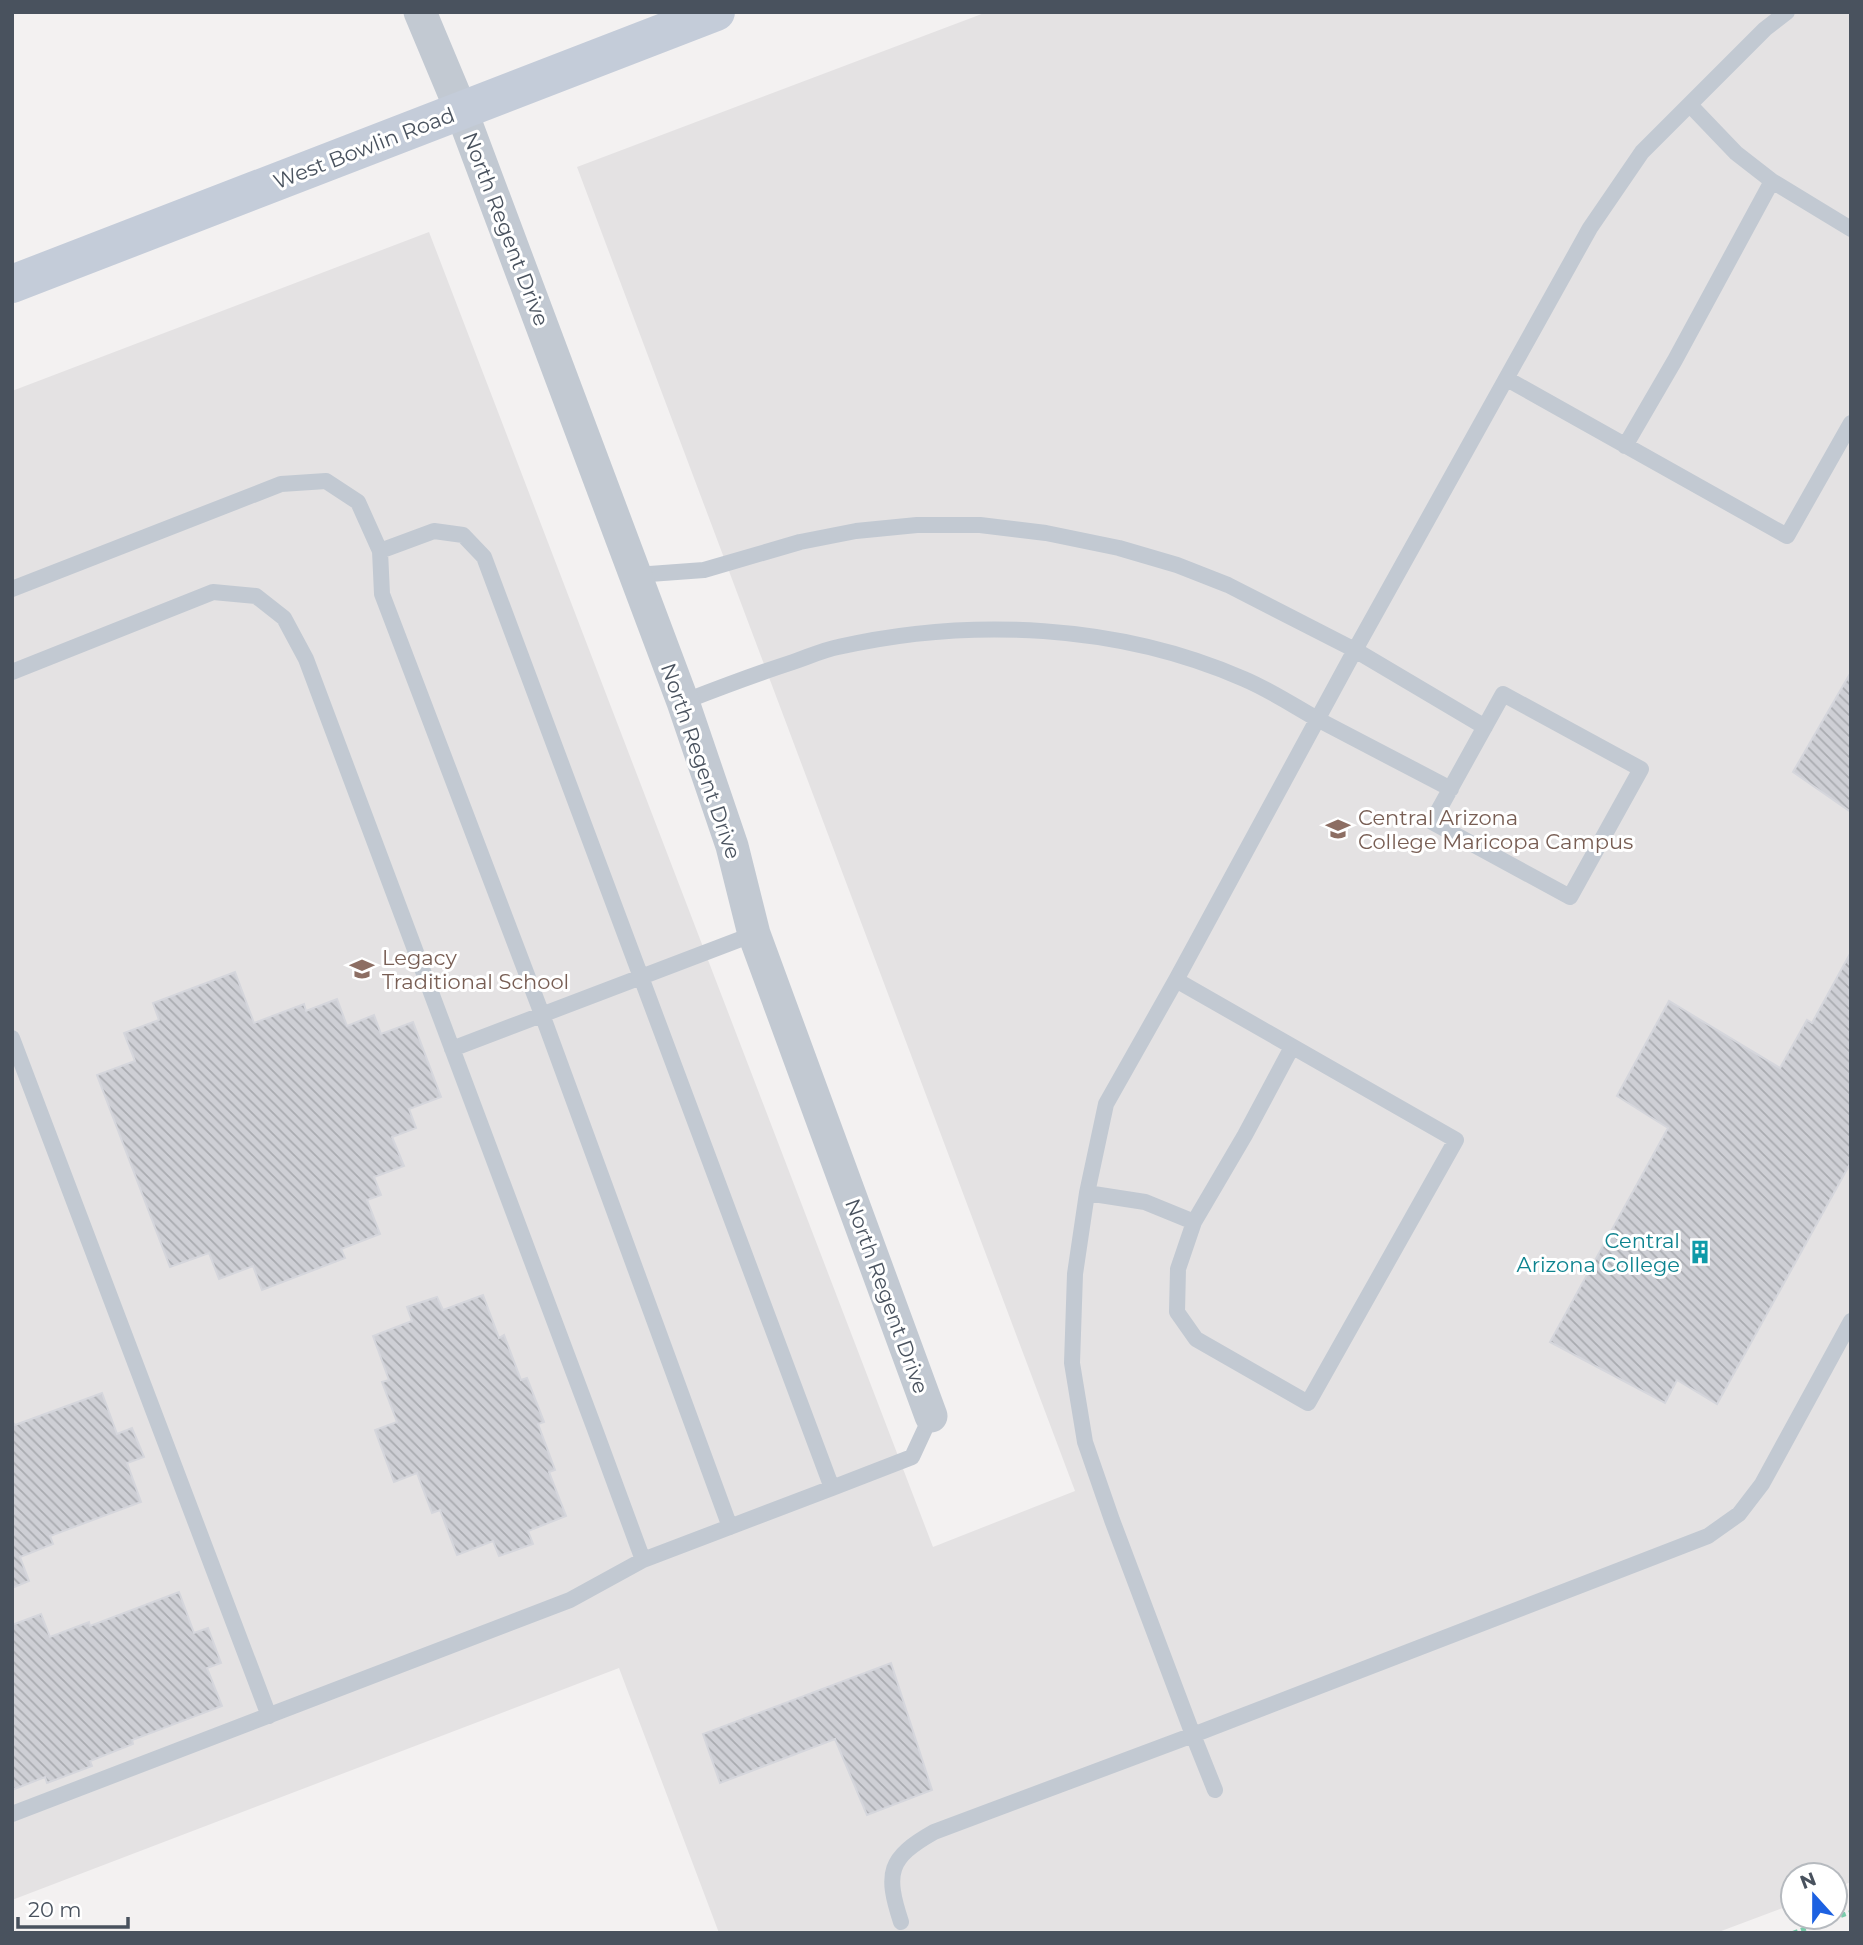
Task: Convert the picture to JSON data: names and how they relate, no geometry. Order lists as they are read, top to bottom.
{
  "streets": {
    "street": ["West Bowlin Road", "North Regent Drive"]
  },
  "crossings": [
    ["West Bowlin Road", "North Regent Drive"]
  ],
  "places": {
    "school or university": ["Central Arizona College Maricopa Campus", "Legacy Traditional School"],
    "building": ["Central Arizona College"]
  },
  "scale_bar": "20 m",
  "north": "top"
}
